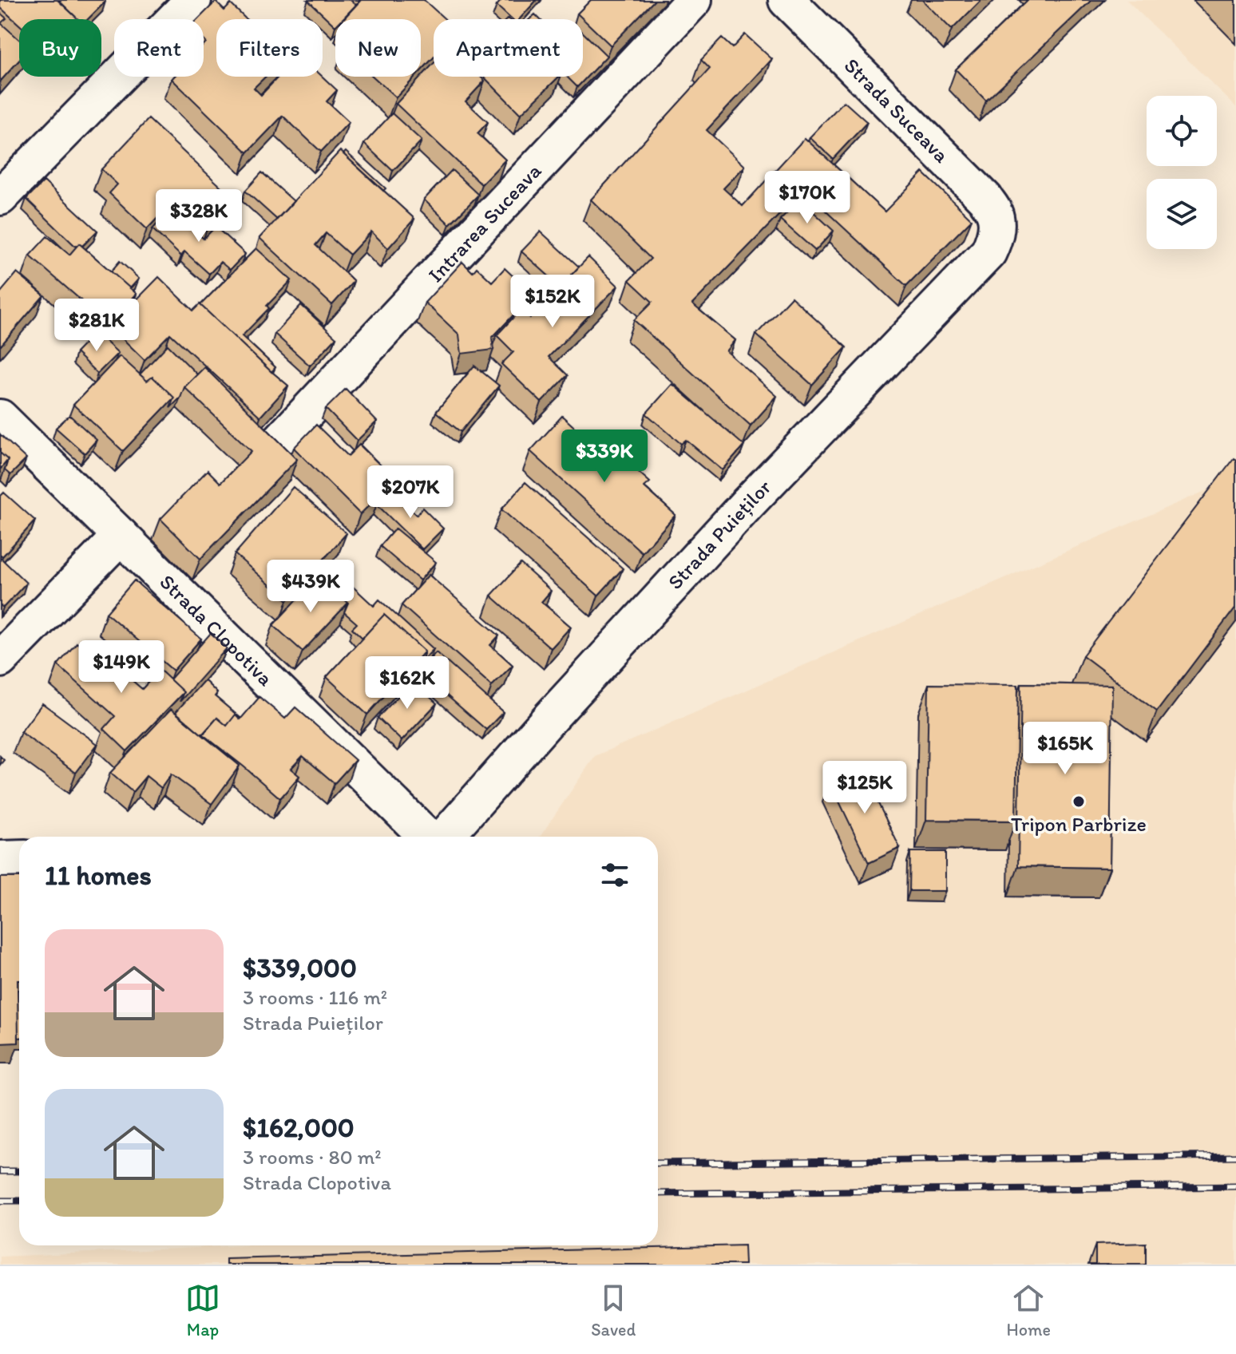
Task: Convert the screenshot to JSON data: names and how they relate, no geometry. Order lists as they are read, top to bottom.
{
  "streets": {
    "street": [
      "Strada Suceava",
      "Intrarea Suceava",
      "Strada Puieților",
      "Strada Clopotiva"
    ]
  },
  "crossings": [
    ["Strada Suceava", "Strada Puieților"]
  ],
  "places": ["Tripon Parbrize"],
  "page": {
    "chip": [
      "Buy",
      "Rent",
      "Filters",
      "New",
      "Apartment"
    ],
    "price": [
      "$170K",
      "$328K",
      "$152K",
      "$281K",
      "$339K",
      "$207K",
      "$439K",
      "$149K",
      "$162K",
      "$165K",
      "$125K"
    ],
    "heading": "11 homes",
    "list": [
      {
        "name": "$339,000",
        "note": "3 rooms · 116 m² · Strada Puieților"
      },
      {
        "name": "$162,000",
        "note": "3 rooms · 80 m² · Strada Clopotiva"
      }
    ],
    "tabs": ["Map", "Saved", "Home"]
  }
}
